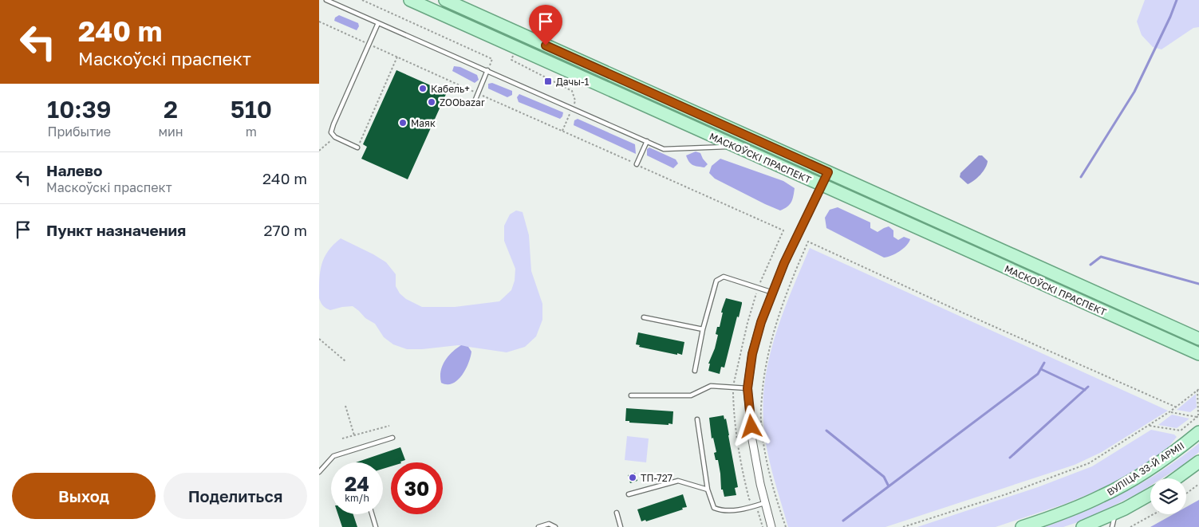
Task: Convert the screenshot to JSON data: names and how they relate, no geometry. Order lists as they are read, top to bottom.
{
  "streets": {
    "main road": ["МАСКОЎСКІ ПРАСПЕКТ", "ВУЛІЦА 33-Й АРМІІ"]
  },
  "places": {
    "transit": ["Дачы-1"],
    "other": [
      "Кабель+",
      "ZOObazar",
      "Маяк",
      "ТП-727"
    ]
  },
  "page": {
    "turn": ["240 m", "Маскоўскі праспект"],
    "eta": [
      "10:39",
      "Прибытие",
      "2",
      "мин",
      "510",
      "m"
    ],
    "list": [
      {
        "name": "Налево",
        "note": "Маскоўскі праспект",
        "value": "240 m"
      },
      {
        "name": "Пункт назначения",
        "value": "270 m"
      }
    ],
    "speed": "24 km/h",
    "limit": "30",
    "buttons": ["Выход", "Поделиться"]
  }
}
